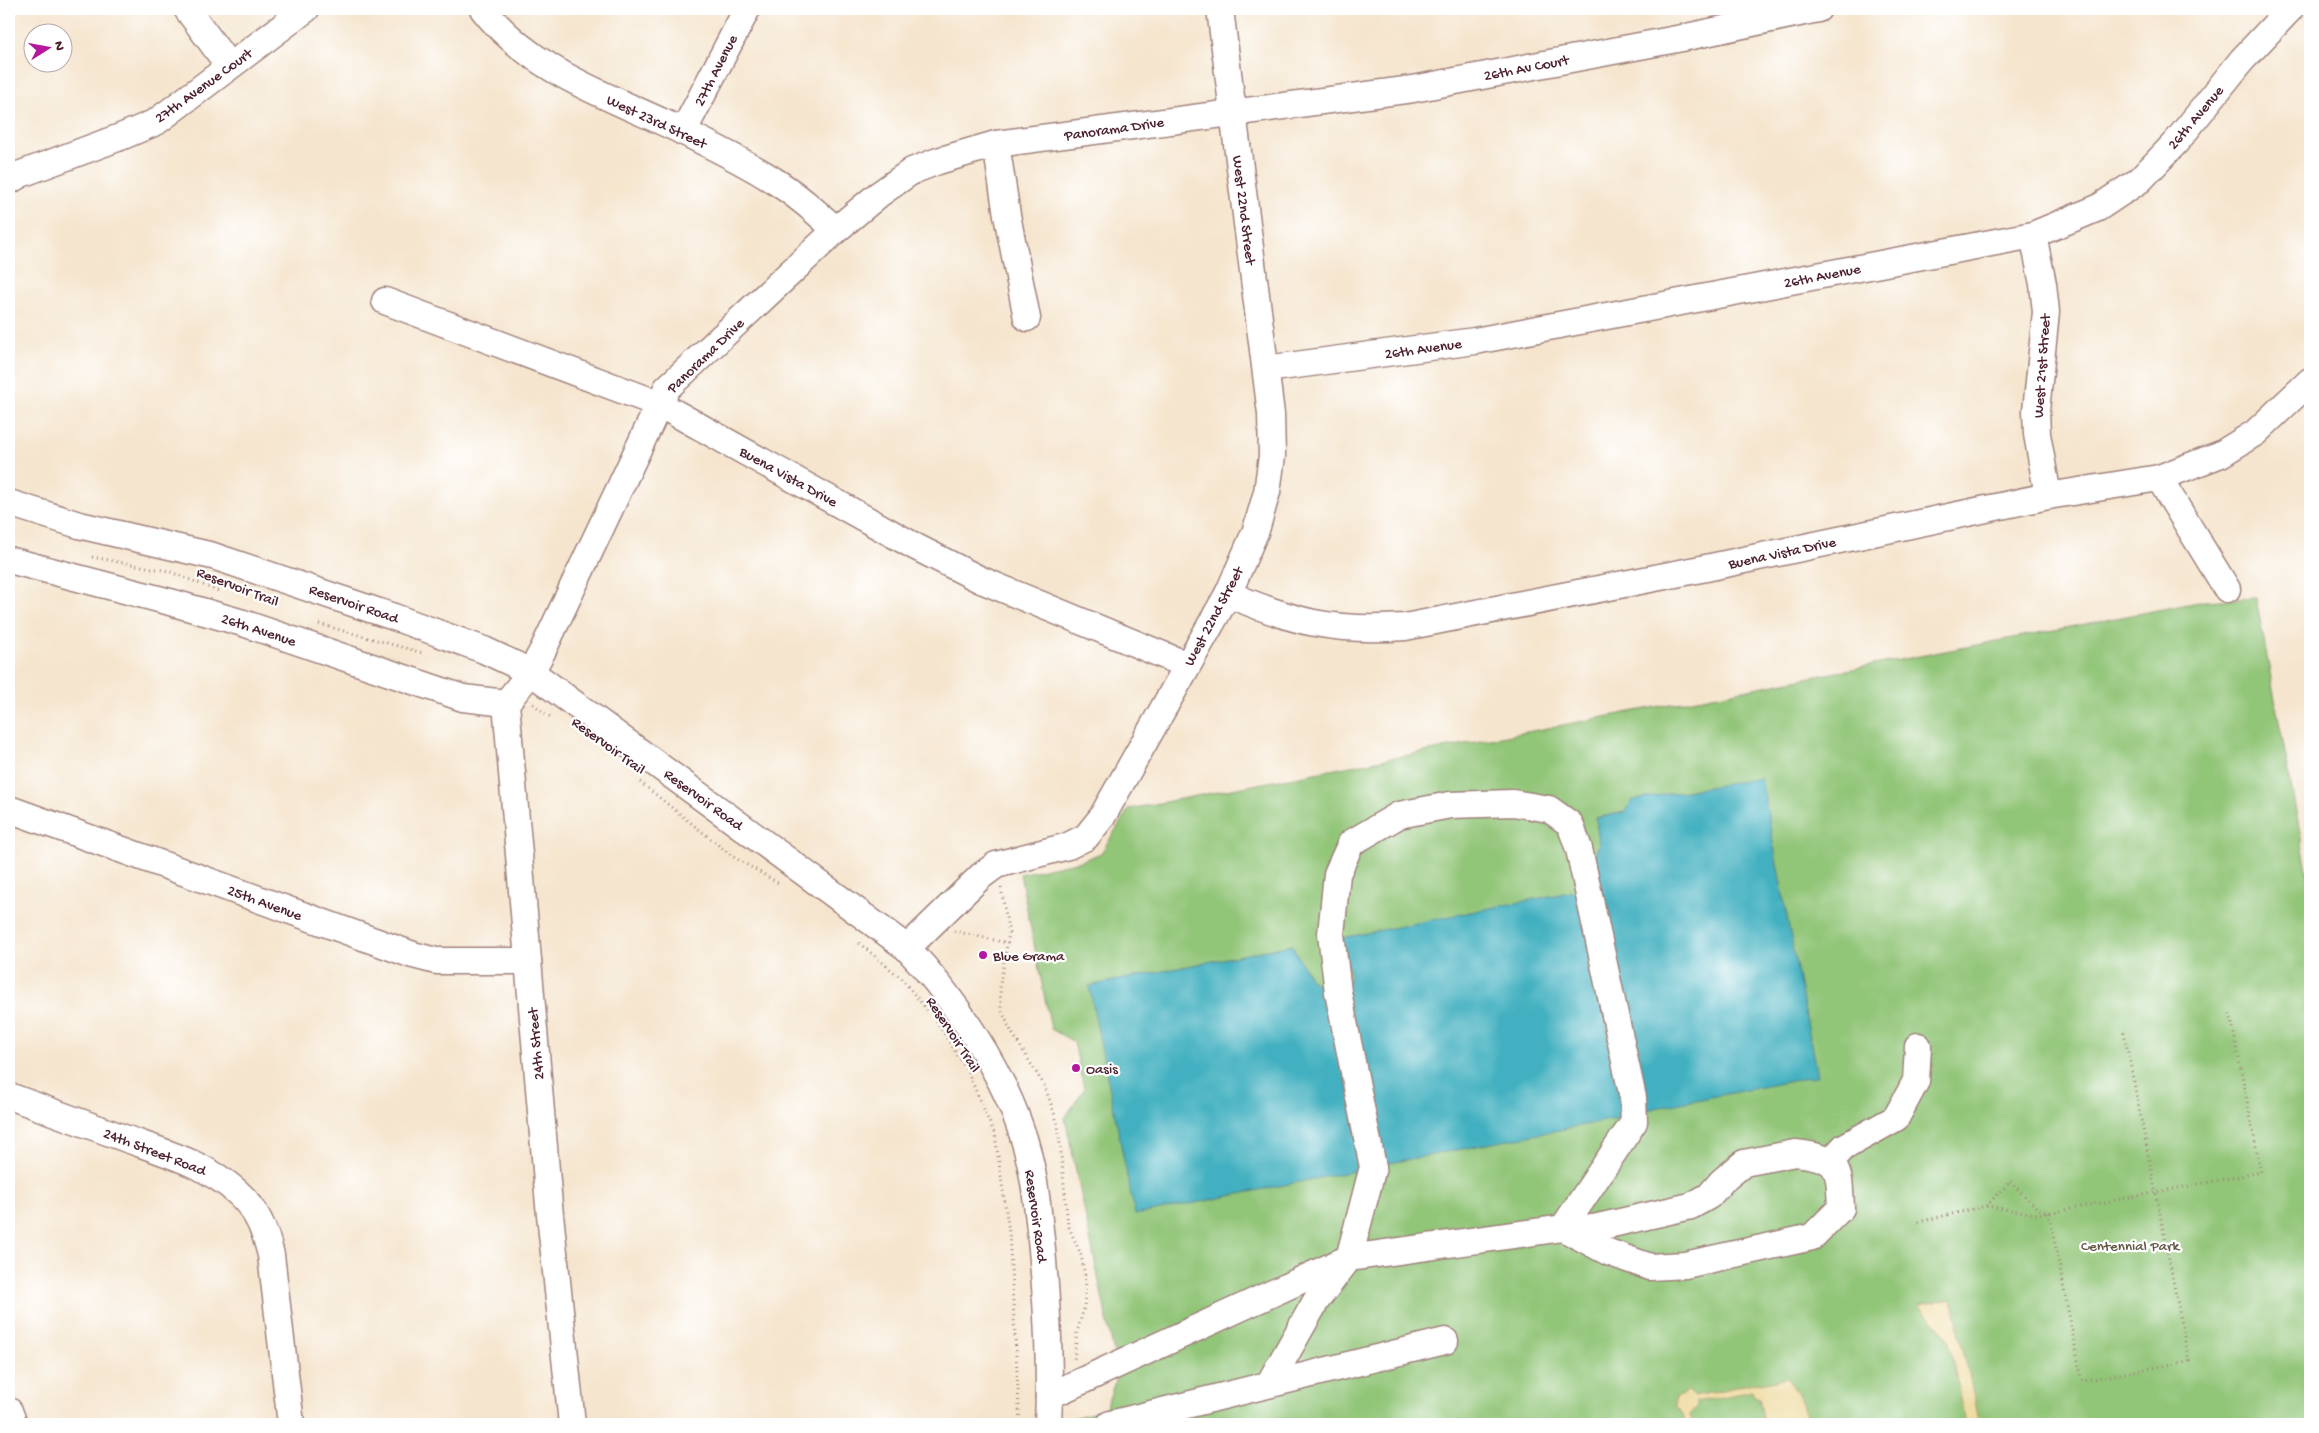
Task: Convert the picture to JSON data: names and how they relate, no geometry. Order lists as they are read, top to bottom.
{
  "streets": {
    "street": [
      "26th Av Court",
      "27th Avenue",
      "27th Avenue Court",
      "26th Avenue",
      "West 23rd Street",
      "Panorama Drive",
      "West 22nd Street",
      "West 21st Street",
      "Buena Vista Drive",
      "Reservoir Road",
      "25th Avenue",
      "24th Street",
      "24th Street Road"
    ],
    "path": ["Reservoir Trail"]
  },
  "crossings": [
    ["26th Av Court", "Panorama Drive"],
    ["26th Av Court", "West 22nd Street"],
    ["27th Avenue", "West 23rd Street"],
    ["26th Avenue", "Panorama Drive"],
    ["26th Avenue", "West 22nd Street"],
    ["26th Avenue", "West 21st Street"],
    ["26th Avenue", "Reservoir Trail"],
    ["26th Avenue", "Reservoir Road"],
    ["26th Avenue", "24th Street"],
    ["West 23rd Street", "Panorama Drive"],
    ["Panorama Drive", "West 22nd Street"],
    ["Panorama Drive", "Buena Vista Drive"],
    ["Panorama Drive", "Reservoir Trail"],
    ["Panorama Drive", "Reservoir Road"],
    ["Panorama Drive", "24th Street"],
    ["West 22nd Street", "Buena Vista Drive"],
    ["West 22nd Street", "Reservoir Road"],
    ["West 21st Street", "Buena Vista Drive"],
    ["Reservoir Trail", "Reservoir Road"],
    ["Reservoir Trail", "24th Street"],
    ["Reservoir Road", "24th Street"],
    ["25th Avenue", "24th Street"]
  ],
  "parks": ["Centennial Park"],
  "places": ["Blue Grama", "Oasis"],
  "north": "right"
}
